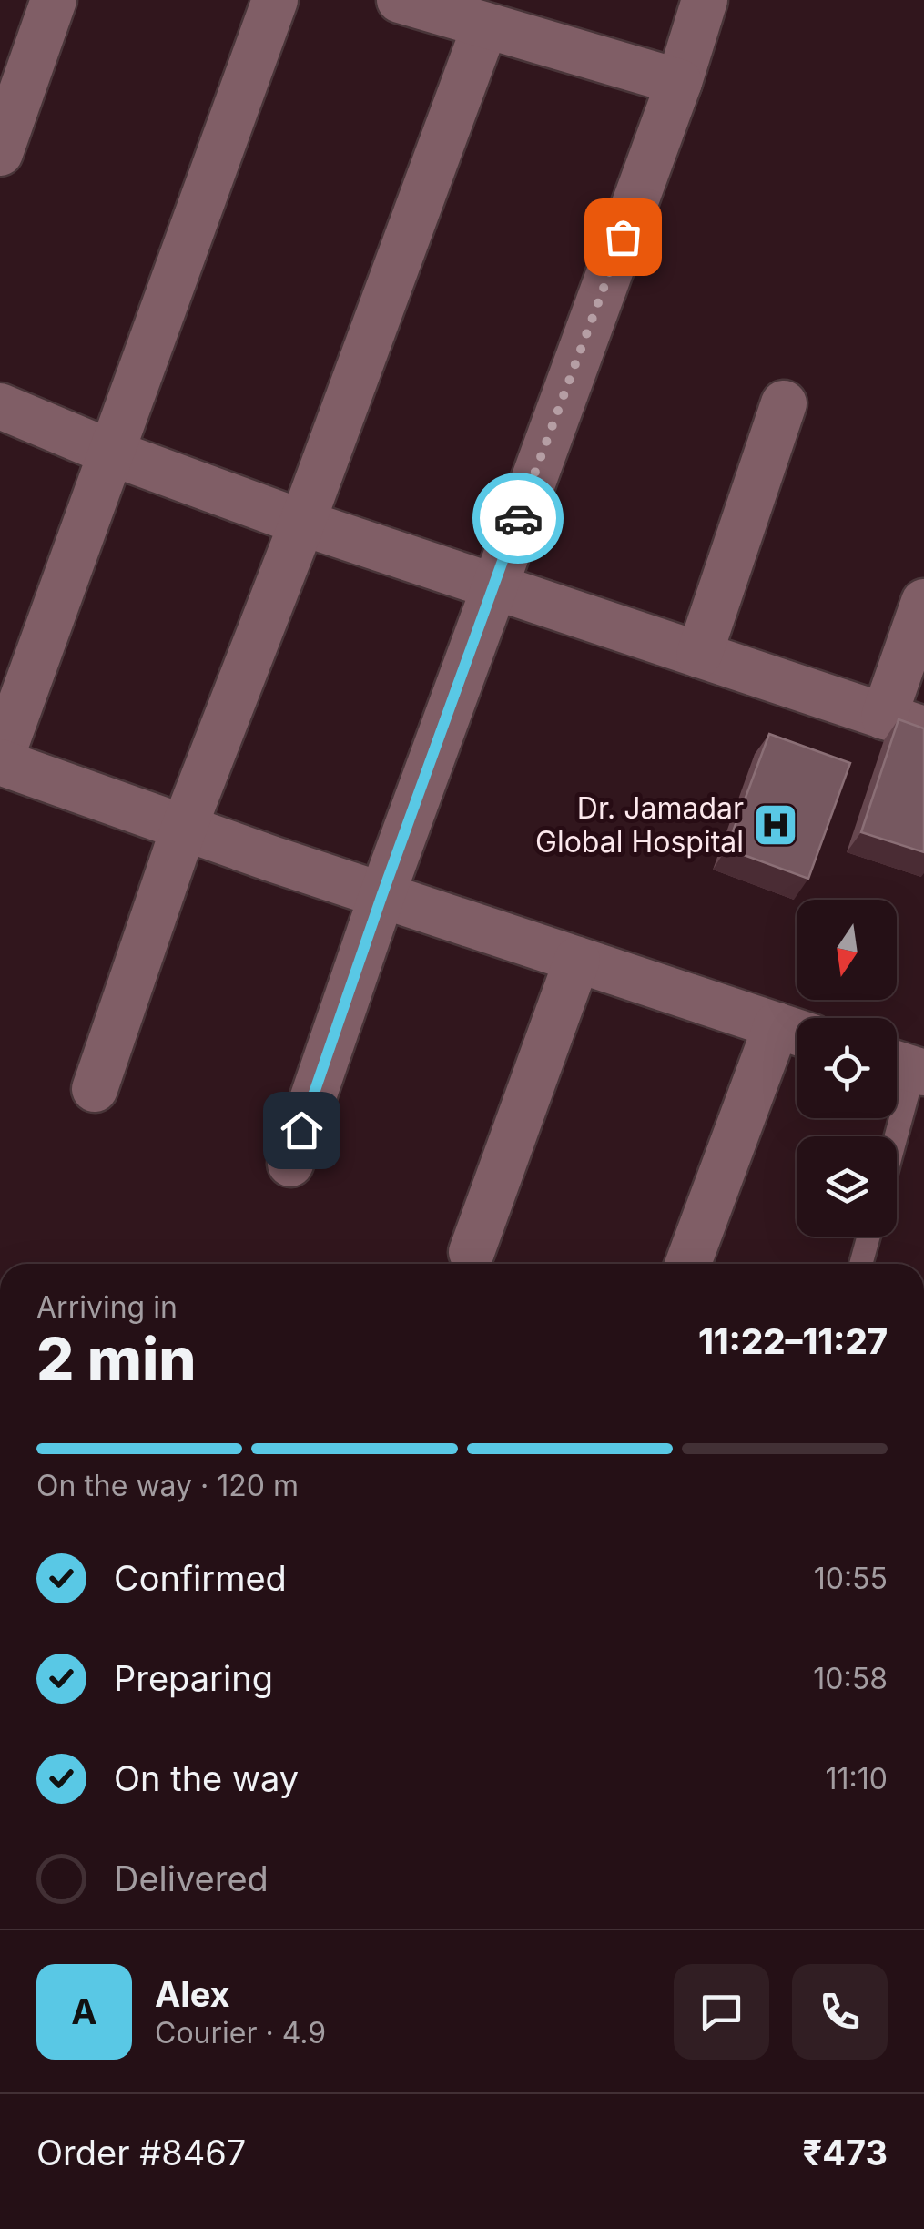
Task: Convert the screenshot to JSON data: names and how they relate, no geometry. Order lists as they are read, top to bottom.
{
  "places": {
    "hospital": ["Dr. Jamadar Global Hospital"]
  },
  "north": "bottom",
  "page": {
    "heading": ["2 min", "Arriving in", "11:22–11:27"],
    "panel": [
      "Alex",
      "Courier · 4.9",
      "Order #8467",
      "₹473"
    ],
    "bar": "On the way · 120 m",
    "list": [
      ["Confirmed", "10:55"],
      ["Preparing", "10:58"],
      ["On the way", "11:10"],
      "Delivered"
    ],
    "round": "A"
  }
}
